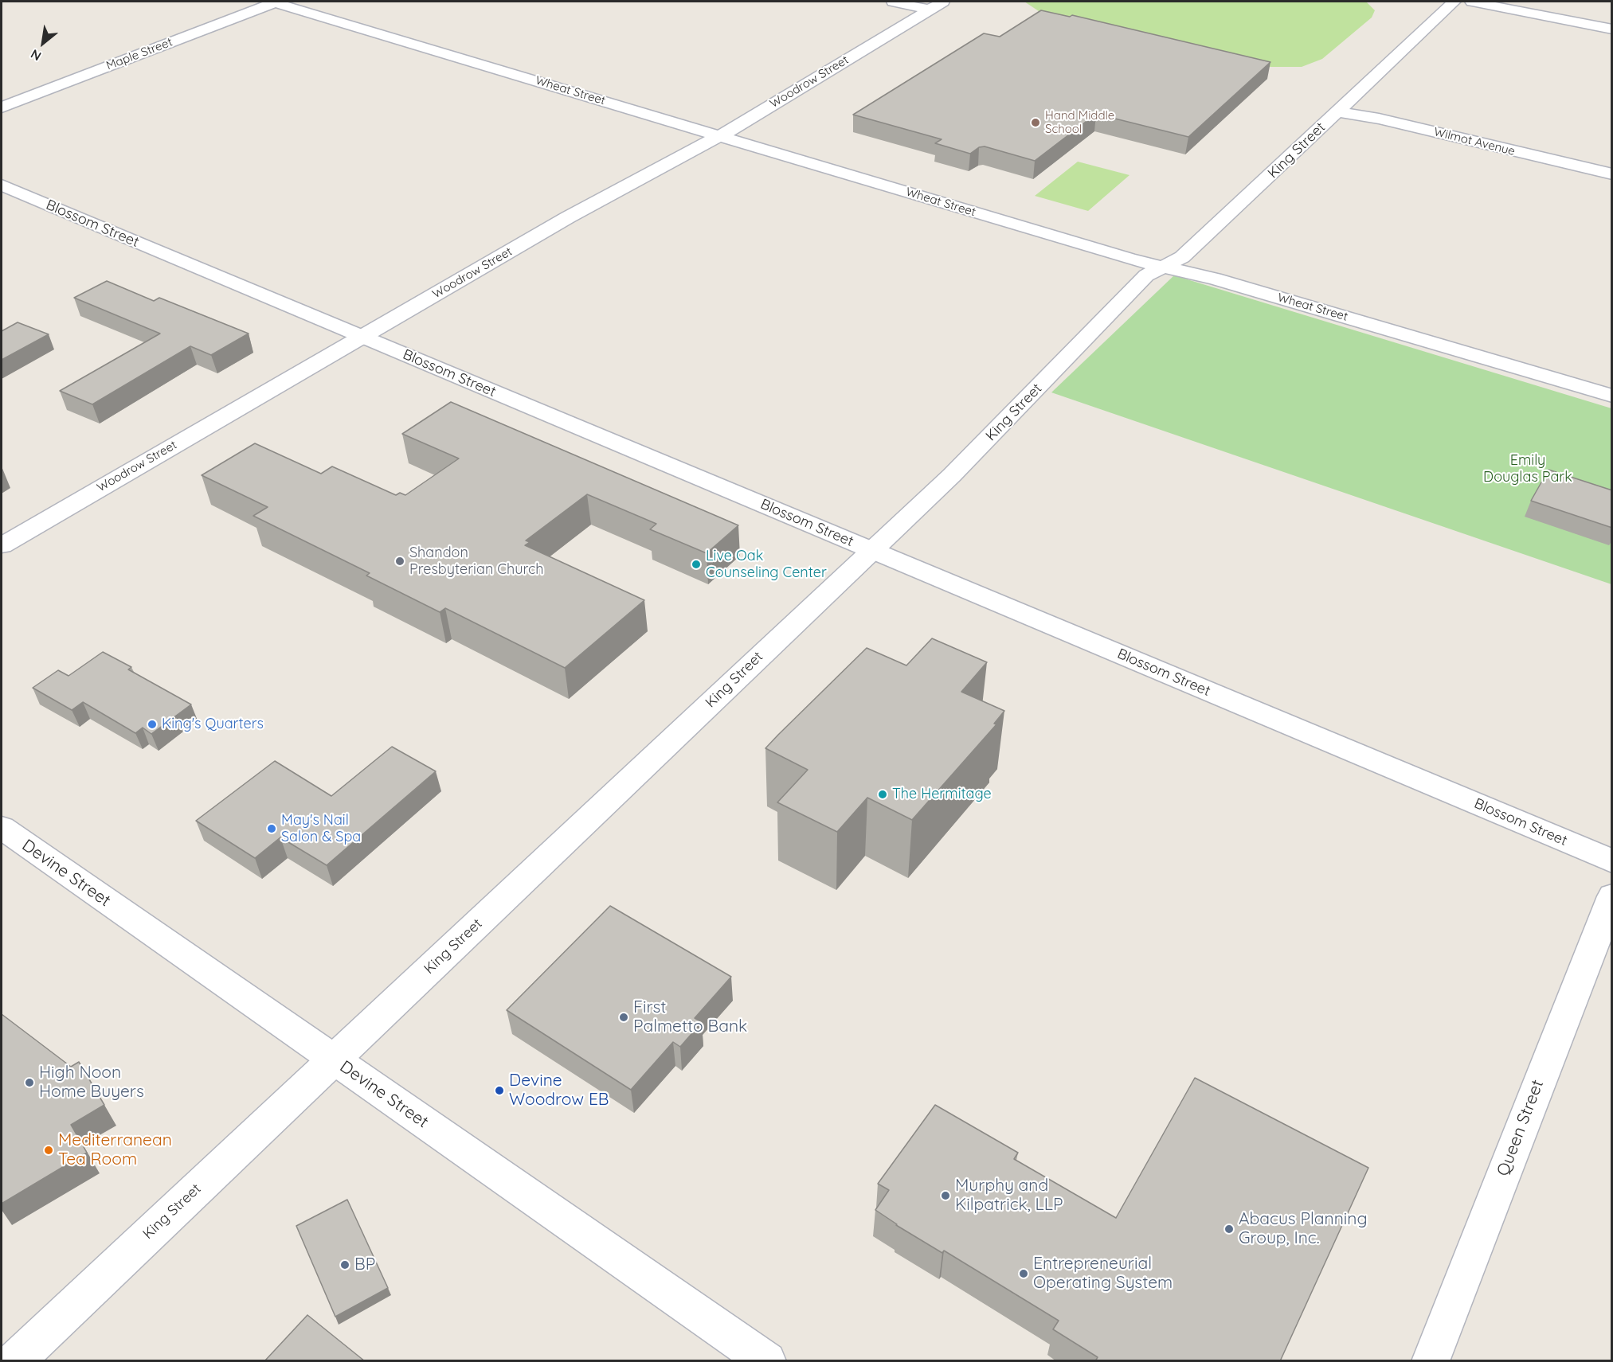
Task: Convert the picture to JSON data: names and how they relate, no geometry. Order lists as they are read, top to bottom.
{
  "streets": {
    "street": [
      "Maple Street",
      "Woodrow Street",
      "Wheat Street",
      "Wilmot Avenue",
      "King Street",
      "Blossom Street",
      "Devine Street",
      "Queen Street"
    ]
  },
  "crossings": [
    ["Maple Street", "Wheat Street"],
    ["Woodrow Street", "Wheat Street"],
    ["Woodrow Street", "Blossom Street"],
    ["Wheat Street", "King Street"],
    ["Wilmot Avenue", "King Street"],
    ["King Street", "Blossom Street"],
    ["King Street", "Devine Street"]
  ],
  "parks": ["Emily Douglas Park"],
  "places": [
    "Hand Middle School",
    "Shandon Presbyterian Church",
    "Live Oak Counseling Center",
    "King's Quarters",
    "The Hermitage",
    "May's Nail Salon & Spa",
    "First Palmetto Bank",
    "High Noon Home Buyers",
    "Devine Woodrow EB",
    "Mediterranean Tea Room",
    "Murphy and Kilpatrick, LLP",
    "Abacus Planning Group, Inc.",
    "BP",
    "Entrepreneurial Operating System"
  ],
  "north": "bottom left"
}
